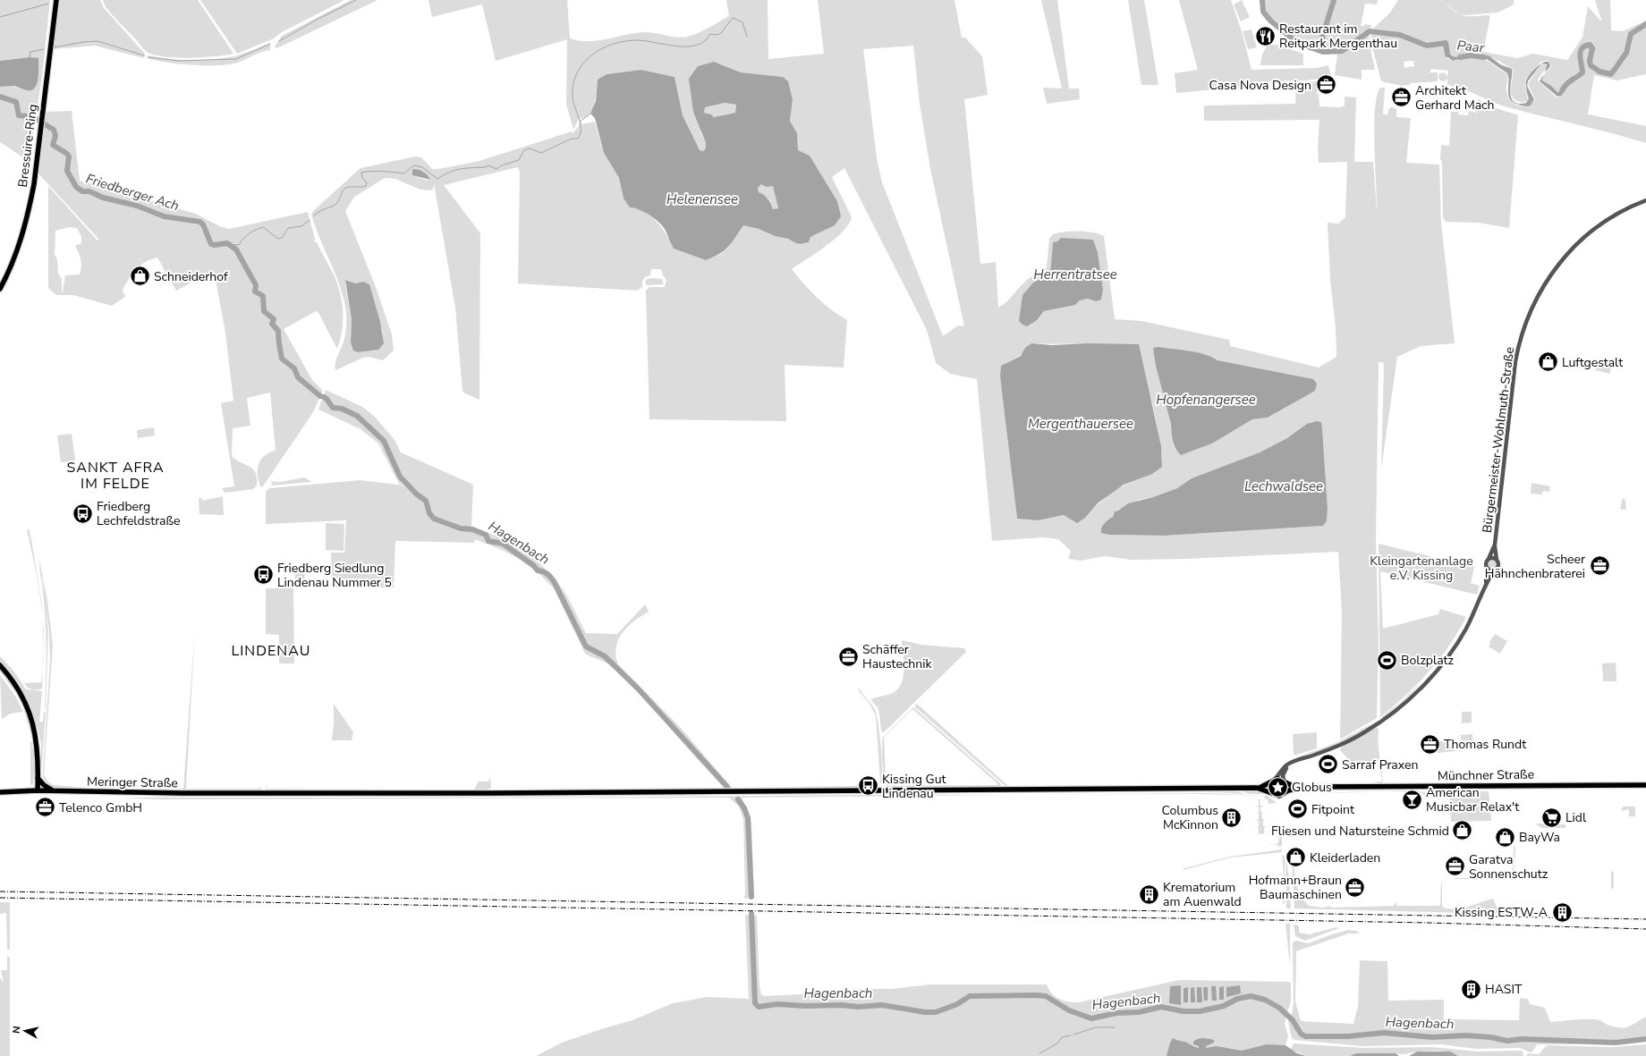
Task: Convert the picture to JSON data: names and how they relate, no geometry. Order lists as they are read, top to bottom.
{
  "streets": {
    "main road": ["Bressuire-Ring", "Münchner Straße", "Meringer Straße"],
    "street": ["Bürgermeister-Wohlmuth-Straße"]
  },
  "crossings": [
    ["Bürgermeister-Wohlmuth-Straße", "Münchner Straße"]
  ],
  "districts": ["SANKT AFRA IM FELDE", "LINDENAU"],
  "water": [
    "Paar",
    "Friedberger Ach",
    "Helenensee",
    "Herrentratsee",
    "Hopfenangersee",
    "Mergenthauersee",
    "Lechwaldsee",
    "Hagenbach"
  ],
  "parks": ["Kleingartenanlage e.V. Kissing"],
  "places": {
    "restaurant": ["Restaurant im Reitpark Mergenthau"],
    "office": [
      "Casa Nova Design",
      "Architekt Gerhard Mach",
      "Scheer Hähnchenbraterei",
      "Schäffer Haustechnik",
      "Thomas Rundt",
      "Telenco GmbH",
      "Garatva Sonnenschutz",
      "Hofmann+Braun Baumaschinen"
    ],
    "shop": [
      "Schneiderhof",
      "Luftgestalt",
      "Fliesen und Natursteine Schmid",
      "BayWa",
      "Kleiderladen"
    ],
    "bus stop": ["Friedberg Lechfeldstraße", "Friedberg Siedlung Lindenau Nummer 5", "Kissing Gut Lindenau"],
    "sports": ["Bolzplatz", "Sarraf Praxen", "Fitpoint"],
    "place": ["Globus"],
    "bar": ["American Musicbar Relax't"],
    "building": [
      "Columbus McKinnon",
      "Krematorium am Auenwald",
      "Kissing ESTW-A",
      "HASIT"
    ],
    "supermarket": ["Lidl"]
  },
  "north": "left"
}
